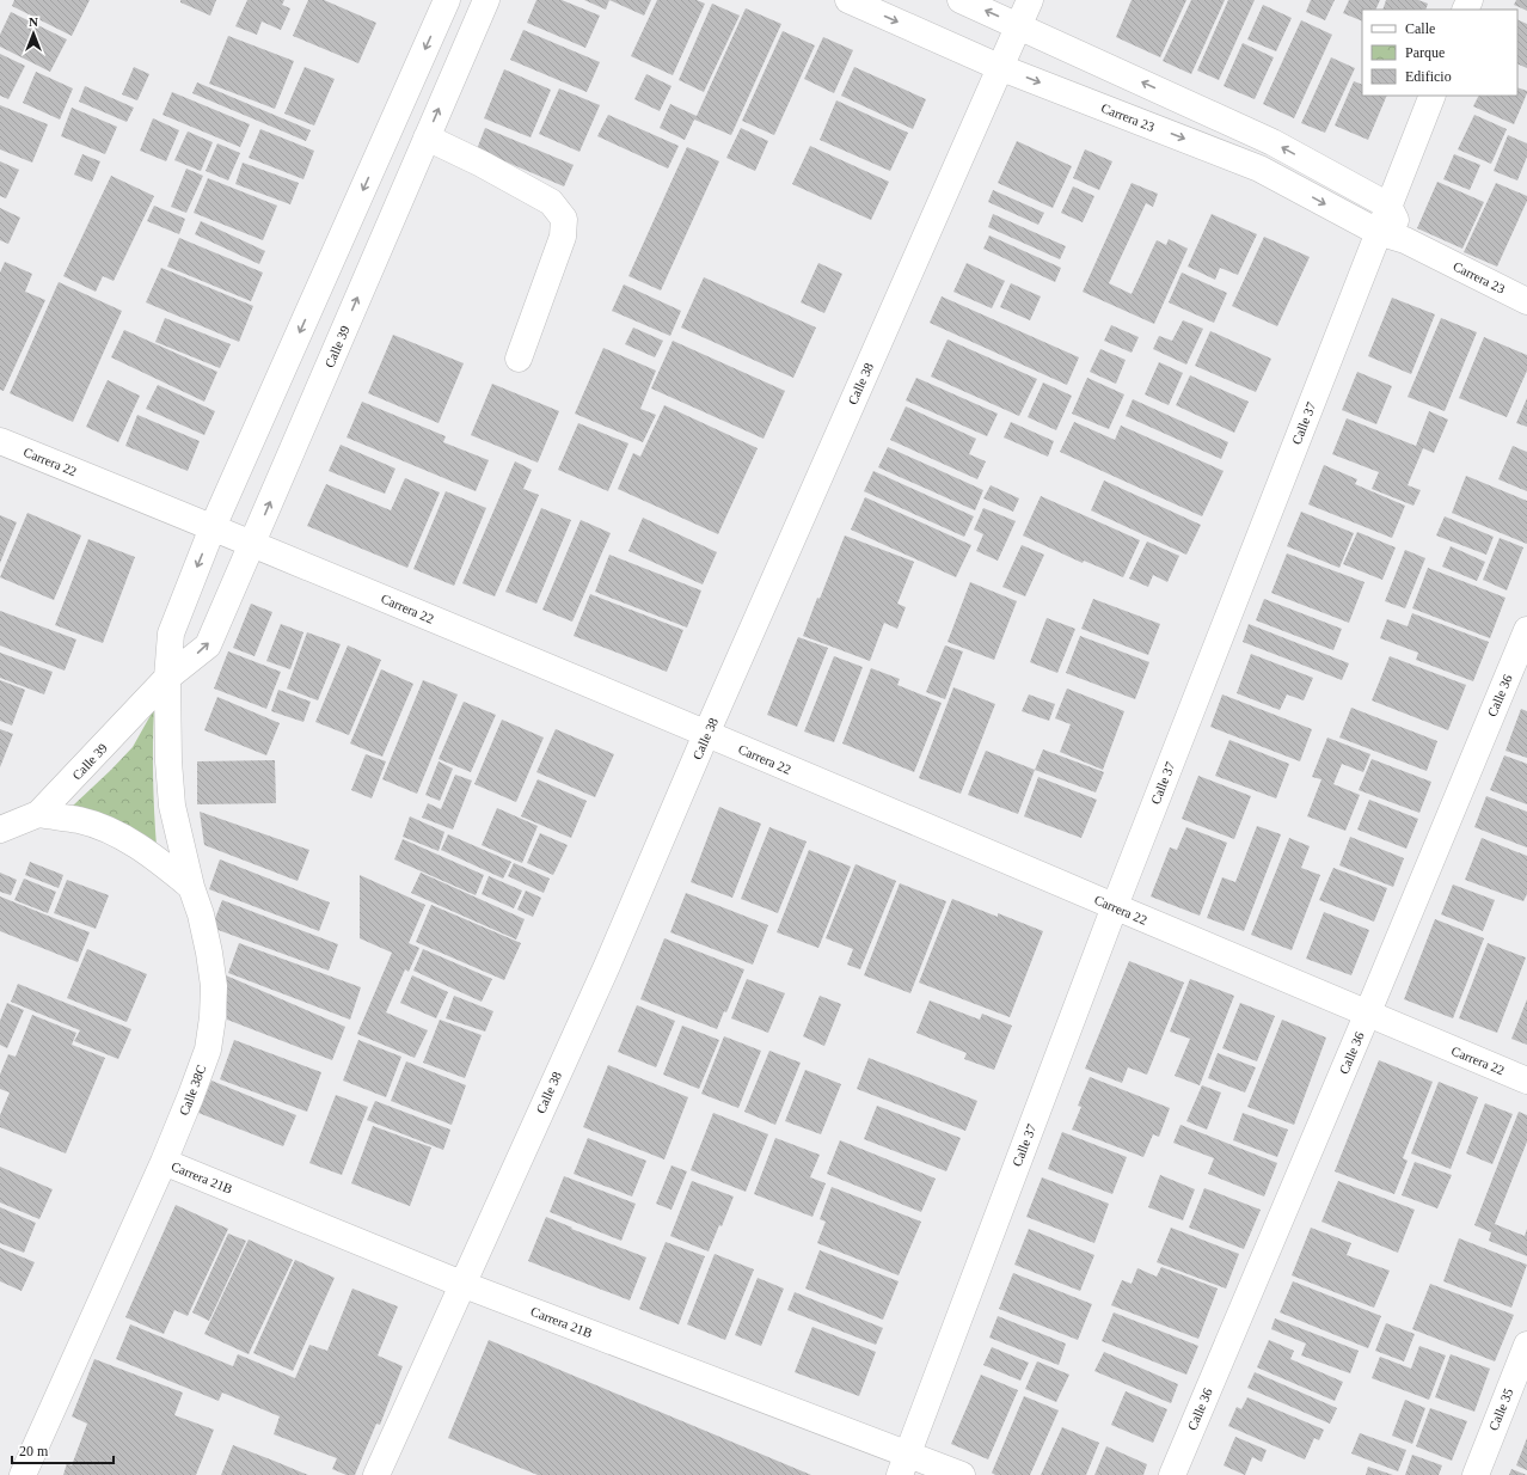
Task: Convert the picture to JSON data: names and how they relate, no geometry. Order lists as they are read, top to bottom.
{
  "streets": {
    "street": [
      "Carrera 23",
      "Calle 39",
      "Calle 38",
      "Calle 37",
      "Carrera 22",
      "Calle 36",
      "Calle 38C",
      "Carrera 21B",
      "Calle 35"
    ]
  },
  "crossings": [
    ["Carrera 23", "Calle 38"],
    ["Carrera 23", "Calle 37"],
    ["Calle 39", "Carrera 22"],
    ["Calle 39", "Calle 38C"],
    ["Calle 38", "Carrera 22"],
    ["Calle 38", "Carrera 21B"],
    ["Calle 37", "Carrera 22"],
    ["Calle 37", "Carrera 21B"],
    ["Carrera 22", "Calle 36"],
    ["Calle 38C", "Carrera 21B"]
  ],
  "legend": ["Calle", "Parque", "Edificio"],
  "scale_bar": "20 m",
  "north": "top"
}
